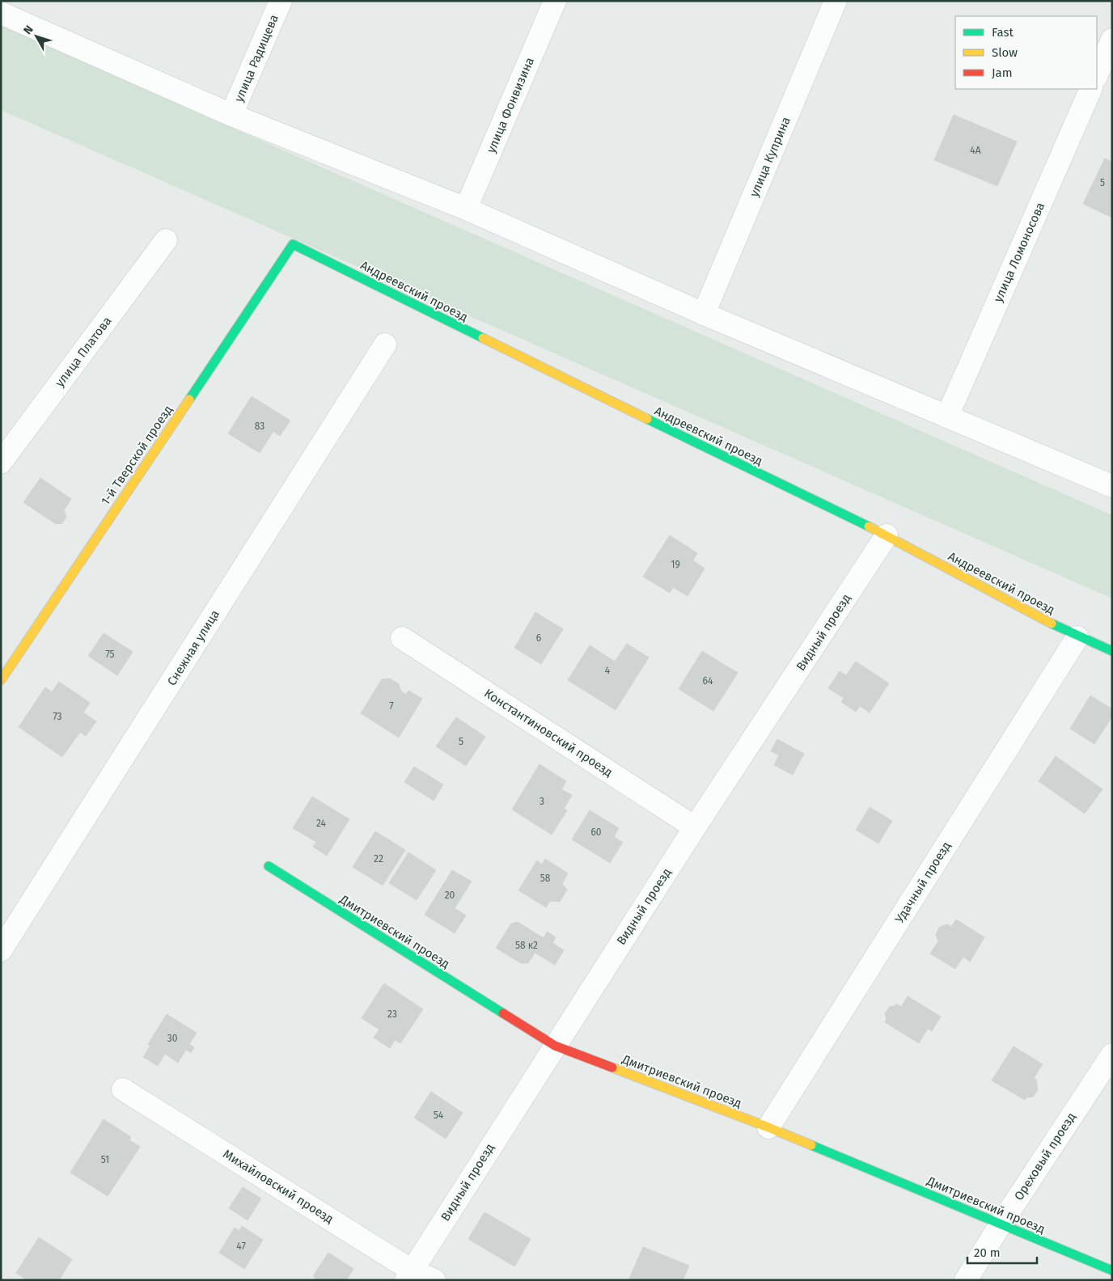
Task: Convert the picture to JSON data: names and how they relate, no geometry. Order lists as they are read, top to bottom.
{
  "streets": {
    "street": [
      "улица Радищева",
      "улица Фонвизина",
      "улица Куприна",
      "улица Ломоносова",
      "Андреевский проезд",
      "улица Платова",
      "1-й Тверской проезд",
      "Видный проезд",
      "Снежная улица",
      "Константиновский проезд",
      "Удачный проезд",
      "Дмитриевский проезд",
      "Ореховый проезд",
      "Михайловский проезд"
    ]
  },
  "crossings": [
    ["Андреевский проезд", "1-й Тверской проезд"],
    ["Андреевский проезд", "Видный проезд"],
    ["Андреевский проезд", "Удачный проезд"],
    ["Видный проезд", "Константиновский проезд"],
    ["Видный проезд", "Дмитриевский проезд"],
    ["Видный проезд", "Михайловский проезд"],
    ["Удачный проезд", "Дмитриевский проезд"],
    ["Дмитриевский проезд", "Ореховый проезд"]
  ],
  "house_numbers": [
    "4А",
    "5",
    "83",
    "19",
    "6",
    "75",
    "4",
    "64",
    "7",
    "73",
    "5",
    "3",
    "24",
    "60",
    "22",
    "58",
    "20",
    "58 к2",
    "23",
    "30",
    "54",
    "51",
    "47"
  ],
  "legend": ["Fast", "Slow", "Jam"],
  "scale_bar": "20 m",
  "north": "top left"
}
